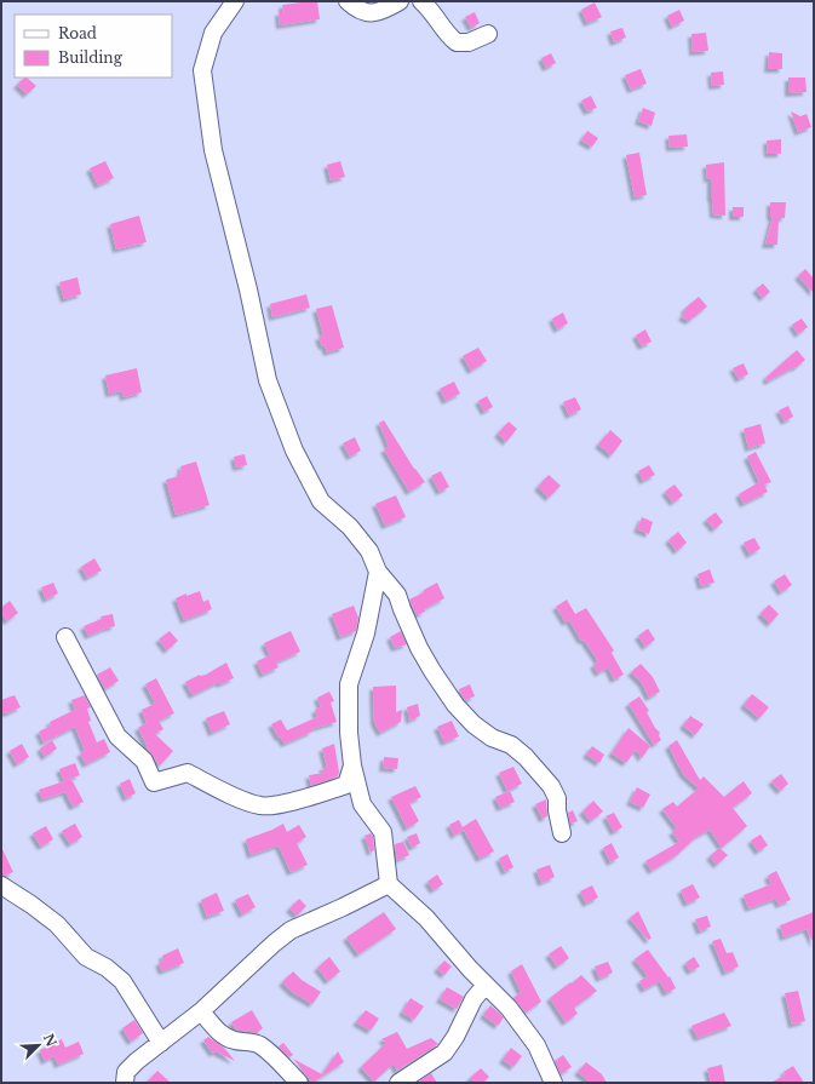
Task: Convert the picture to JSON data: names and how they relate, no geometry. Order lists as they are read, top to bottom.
{
  "legend": ["Road", "Building"],
  "north": "top right"
}
